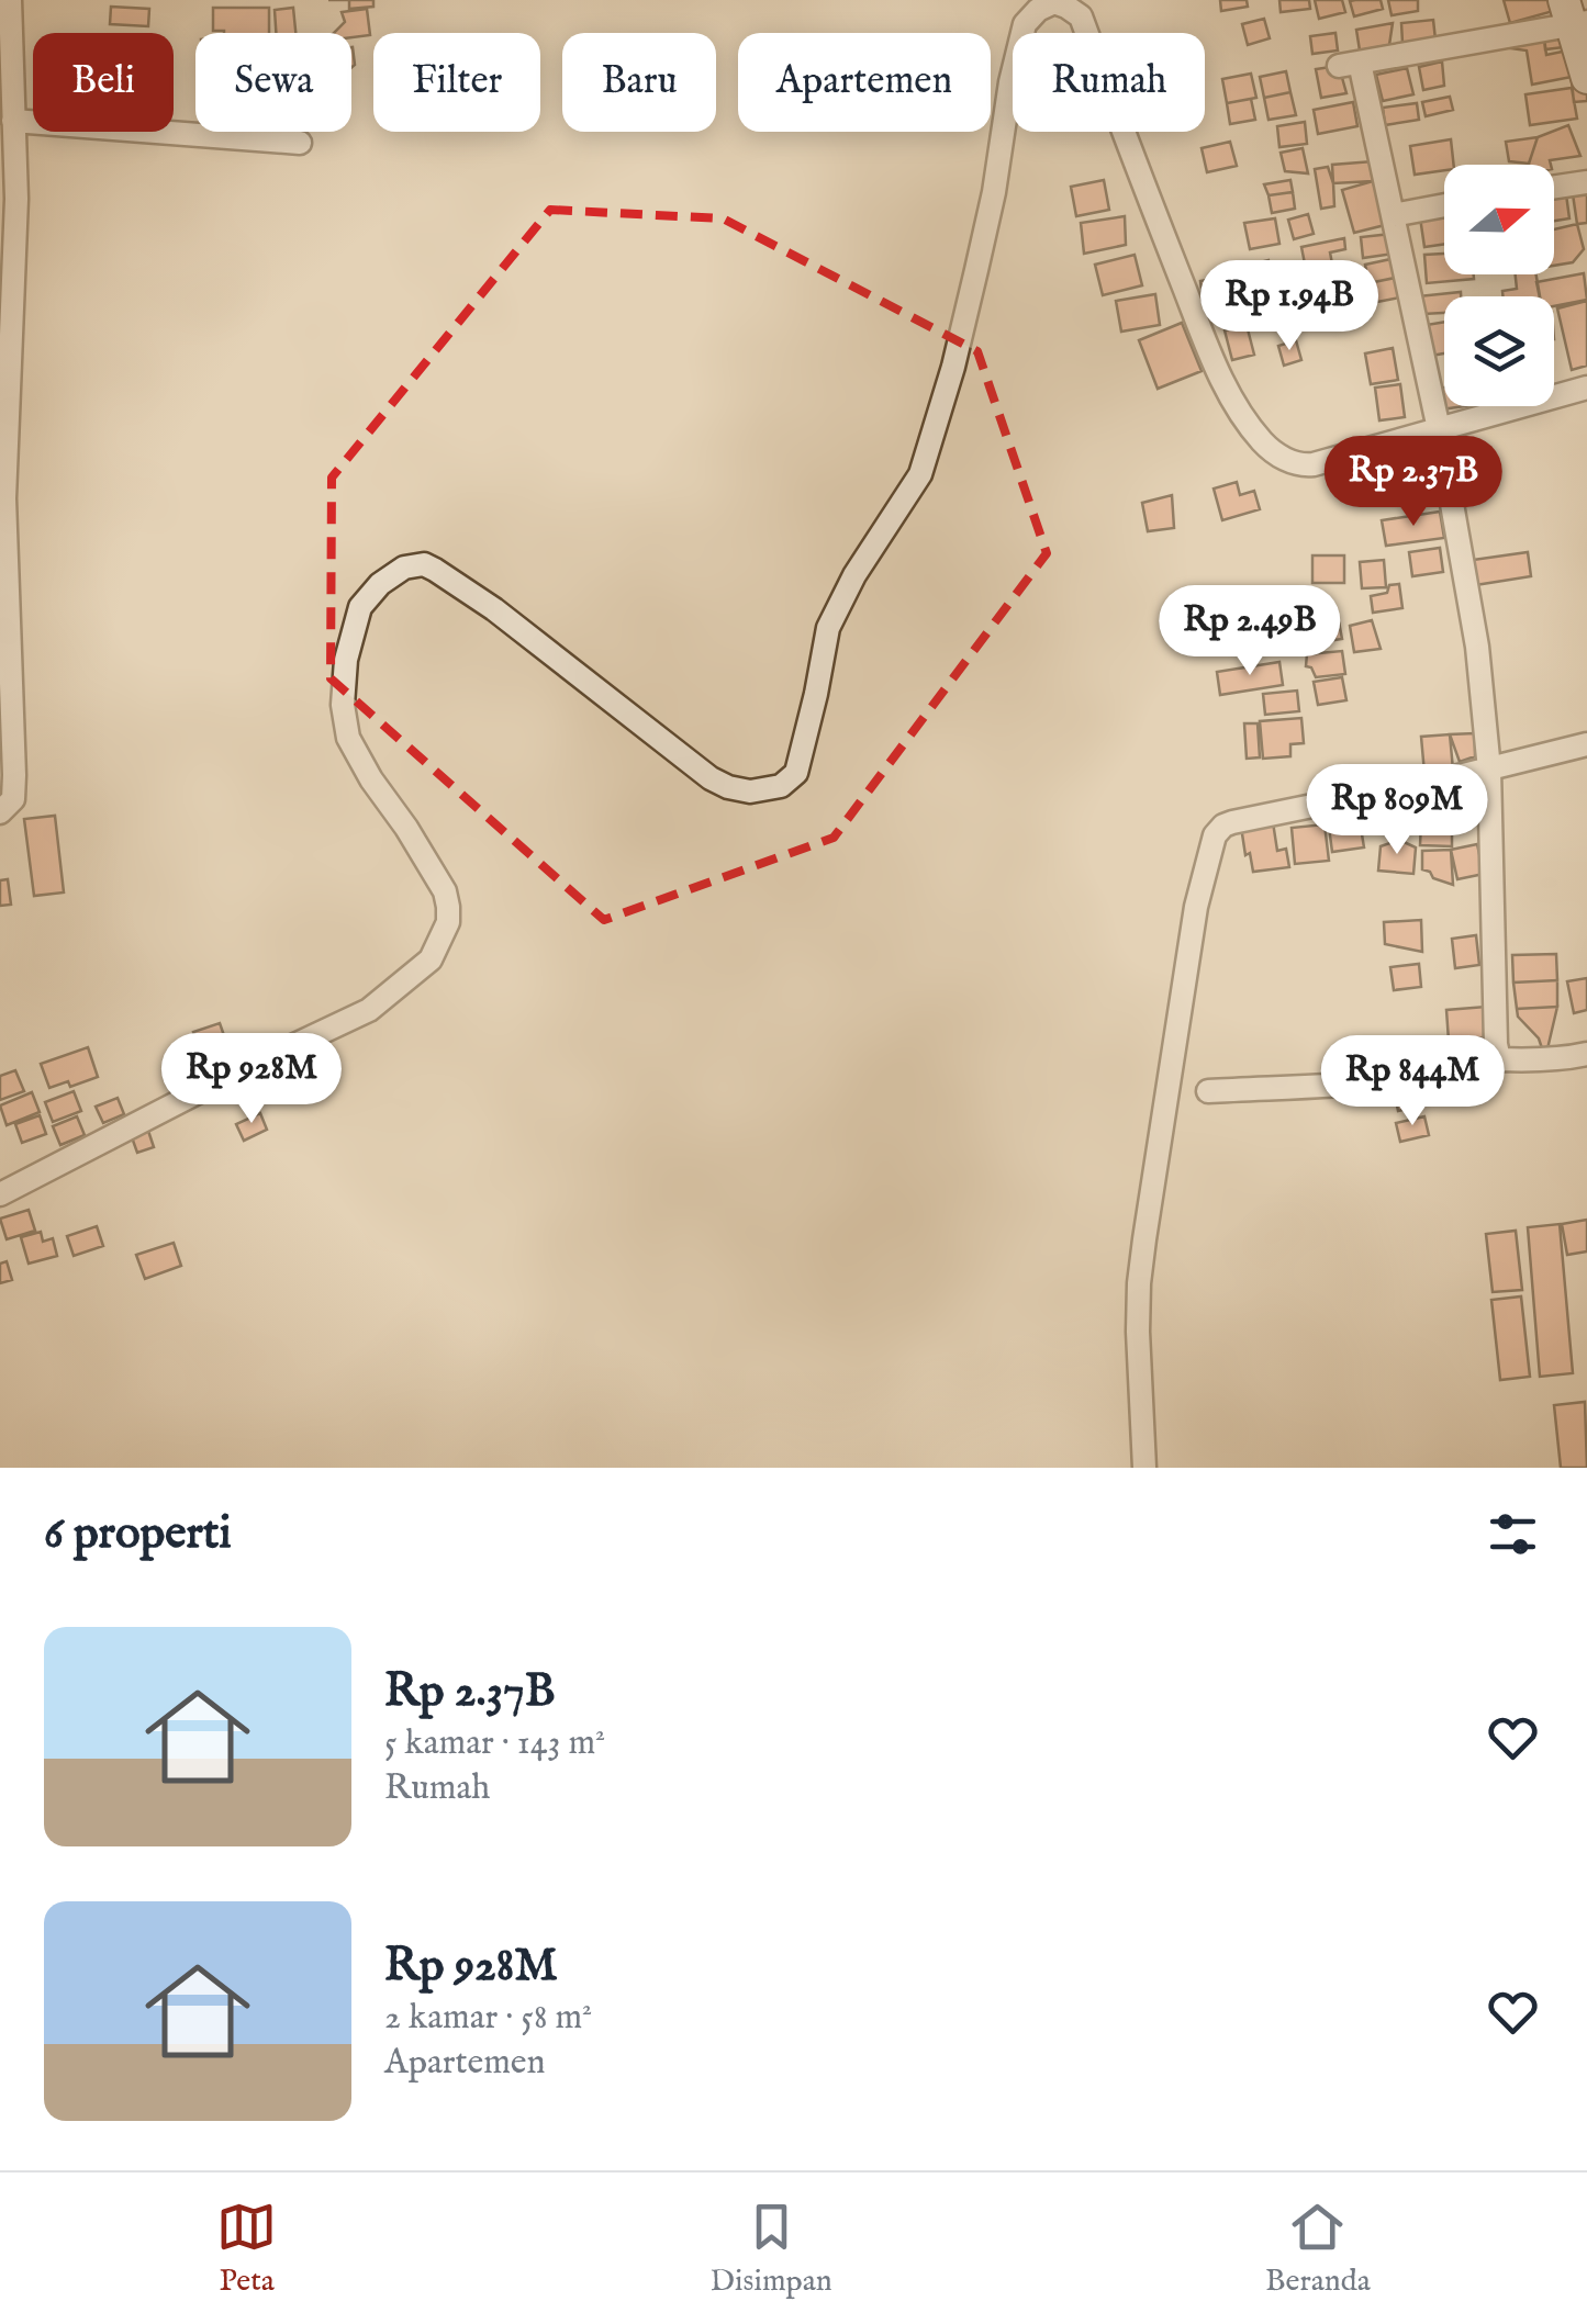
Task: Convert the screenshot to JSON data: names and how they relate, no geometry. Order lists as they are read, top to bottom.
{
  "north": "right",
  "page": {
    "chip": [
      "Beli",
      "Sewa",
      "Filter",
      "Baru",
      "Apartemen",
      "Rumah"
    ],
    "price": [
      "Rp 1.94B",
      "Rp 2.37B",
      "Rp 2.49B",
      "Rp 809M",
      "Rp 928M",
      "Rp 844M"
    ],
    "heading": "6 properti",
    "list": [
      {
        "name": "Rp 2.37B",
        "note": "5 kamar · 143 m² · Rumah"
      },
      {
        "name": "Rp 928M",
        "note": "2 kamar · 58 m² · Apartemen"
      }
    ],
    "tabs": ["Peta", "Disimpan", "Beranda"]
  }
}
